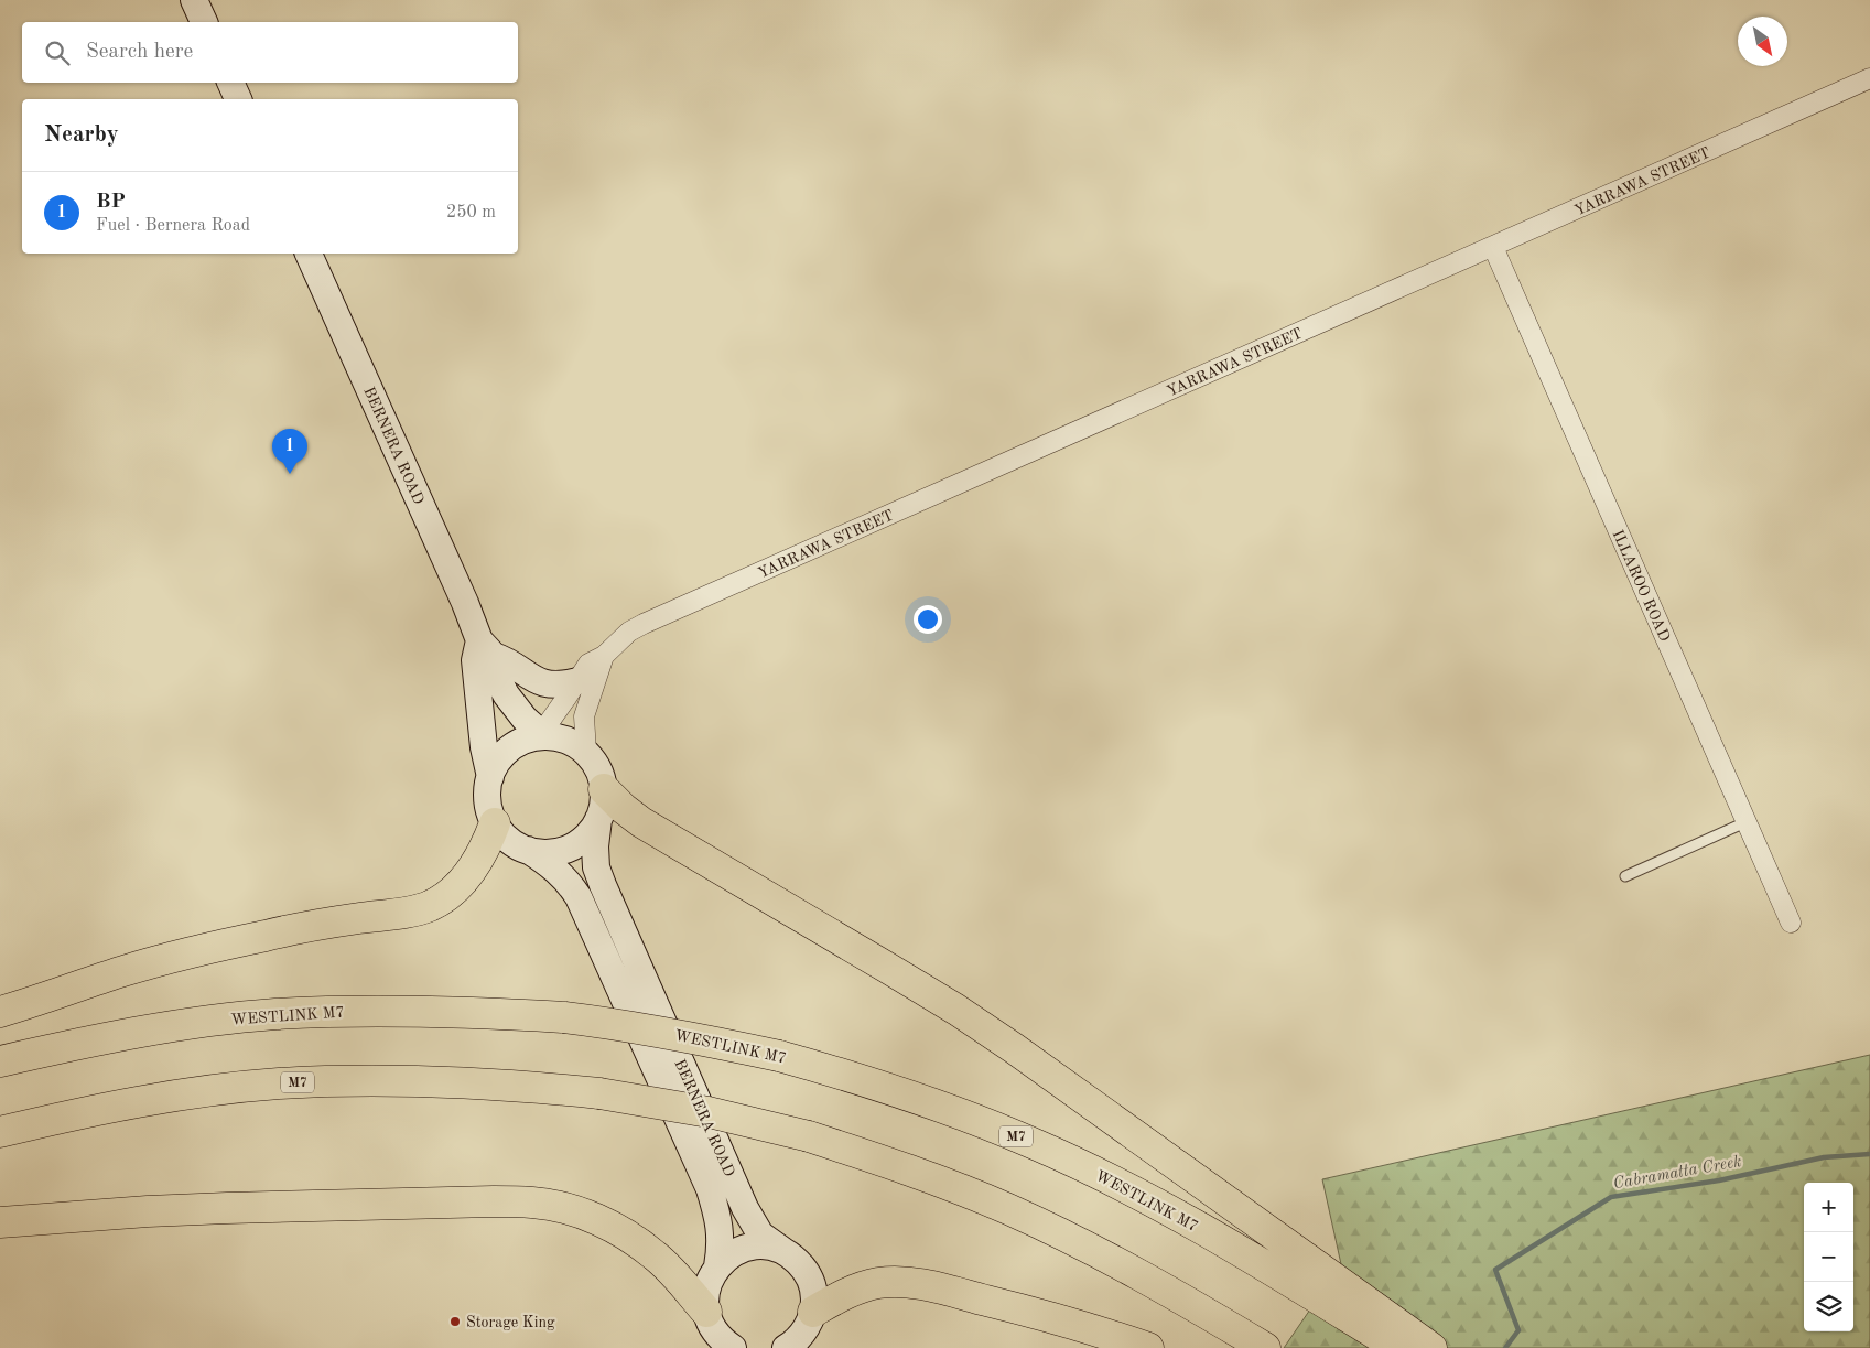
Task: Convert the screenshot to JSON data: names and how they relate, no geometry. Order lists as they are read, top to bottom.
{
  "streets": {
    "highway": ["WESTLINK M7", "M7"],
    "main road": ["BERNERA ROAD"],
    "street": ["YARRAWA STREET", "ILLAROO ROAD"]
  },
  "crossings": [
    ["YARRAWA STREET", "BERNERA ROAD"],
    ["YARRAWA STREET", "ILLAROO ROAD"]
  ],
  "water": ["Cabramatta Creek"],
  "places": ["Storage King"],
  "north": "bottom right",
  "page": {
    "search": "Search here",
    "heading": "Nearby",
    "list": [
      {
        "mark": "1",
        "name": "BP",
        "note": "Fuel · Bernera Road",
        "value": "250 m"
      }
    ],
    "pins": "1",
    "map_buttons": ["+", "−"]
  }
}
